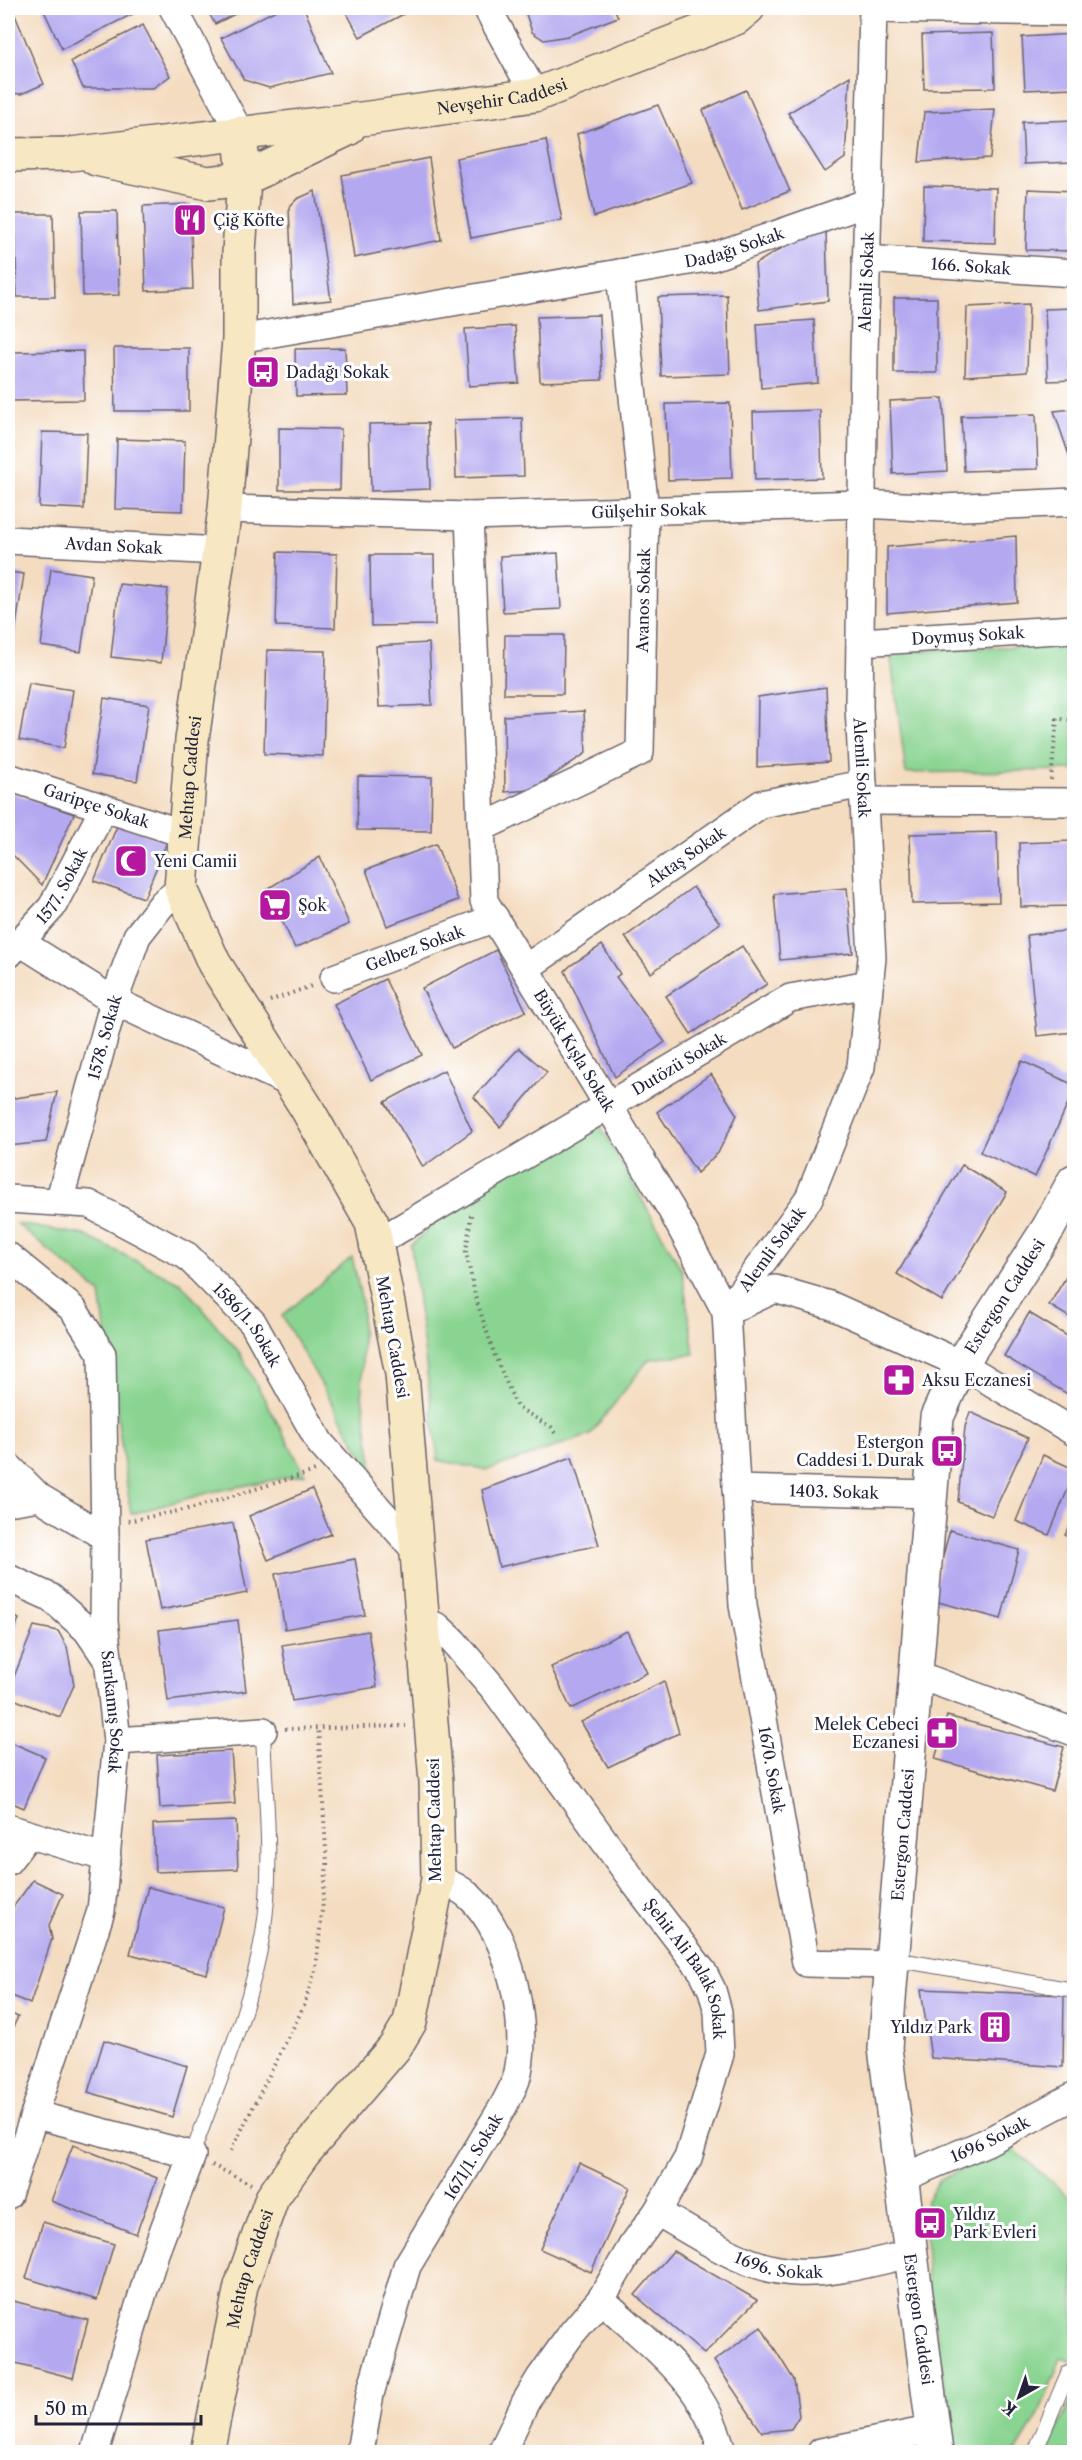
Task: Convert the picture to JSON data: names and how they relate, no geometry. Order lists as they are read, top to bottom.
{
  "streets": {
    "main road": ["Nevşehir Caddesi", "Mehtap Caddesi"],
    "street": [
      "Dadağı Sokak",
      "166. Sokak",
      "Alemli Sokak",
      "Gülşehir Sokak",
      "Avdan Sokak",
      "Avanos Sokak",
      "Doymuş Sokak",
      "Garipçe Sokak",
      "Aktaş Sokak",
      "1577. Sokak",
      "Gelbez Sokak",
      "1578. Sokak",
      "Büyük Kışla Sokak",
      "Dutözü Sokak",
      "Estergon Caddesi",
      "1586/1. Sokak",
      "1403. Sokak",
      "Sarıkamış Sokak",
      "1670. Sokak",
      "Şehit Ali Balak Sokak",
      "1696 Sokak",
      "1671/1. Sokak",
      "1696. Sokak"
    ]
  },
  "crossings": [
    ["Nevşehir Caddesi", "Mehtap Caddesi"],
    ["Dadağı Sokak", "Alemli Sokak"],
    ["Dadağı Sokak", "Avanos Sokak"],
    ["Dadağı Sokak", "Mehtap Caddesi"],
    ["166. Sokak", "Alemli Sokak"],
    ["Alemli Sokak", "Gülşehir Sokak"],
    ["Alemli Sokak", "Doymuş Sokak"],
    ["Alemli Sokak", "Aktaş Sokak"],
    ["Alemli Sokak", "Büyük Kışla Sokak"],
    ["Alemli Sokak", "Dutözü Sokak"],
    ["Gülşehir Sokak", "Avanos Sokak"],
    ["Gülşehir Sokak", "Mehtap Caddesi"],
    ["Gülşehir Sokak", "Büyük Kışla Sokak"],
    ["Avdan Sokak", "Mehtap Caddesi"],
    ["Avanos Sokak", "Büyük Kışla Sokak"],
    ["Mehtap Caddesi", "Garipçe Sokak"],
    ["Mehtap Caddesi", "1578. Sokak"],
    ["Mehtap Caddesi", "Dutözü Sokak"],
    ["Mehtap Caddesi", "1586/1. Sokak"],
    ["Mehtap Caddesi", "Şehit Ali Balak Sokak"],
    ["Mehtap Caddesi", "1671/1. Sokak"],
    ["Garipçe Sokak", "1577. Sokak"],
    ["Aktaş Sokak", "Büyük Kışla Sokak"],
    ["Gelbez Sokak", "Büyük Kışla Sokak"],
    ["1578. Sokak", "1586/1. Sokak"],
    ["Büyük Kışla Sokak", "Dutözü Sokak"],
    ["Estergon Caddesi", "1403. Sokak"],
    ["Estergon Caddesi", "1670. Sokak"],
    ["Estergon Caddesi", "1696 Sokak"],
    ["Estergon Caddesi", "1696. Sokak"],
    ["1403. Sokak", "1670. Sokak"],
    ["Şehit Ali Balak Sokak", "1696. Sokak"]
  ],
  "places": {
    "restaurant": ["Çiğ Köfte"],
    "bus stop": ["Dadağı Sokak", "Estergon Caddesi 1. Durak", "Yıldız Park Evleri"],
    "mosque": ["Yeni Camii"],
    "supermarket": ["Şok"],
    "pharmacy": ["Aksu Eczanesi", "Melek Cebeci Eczanesi"],
    "building": ["Yıldız Park"]
  },
  "scale_bar": "50 m",
  "north": "bottom left"
}
